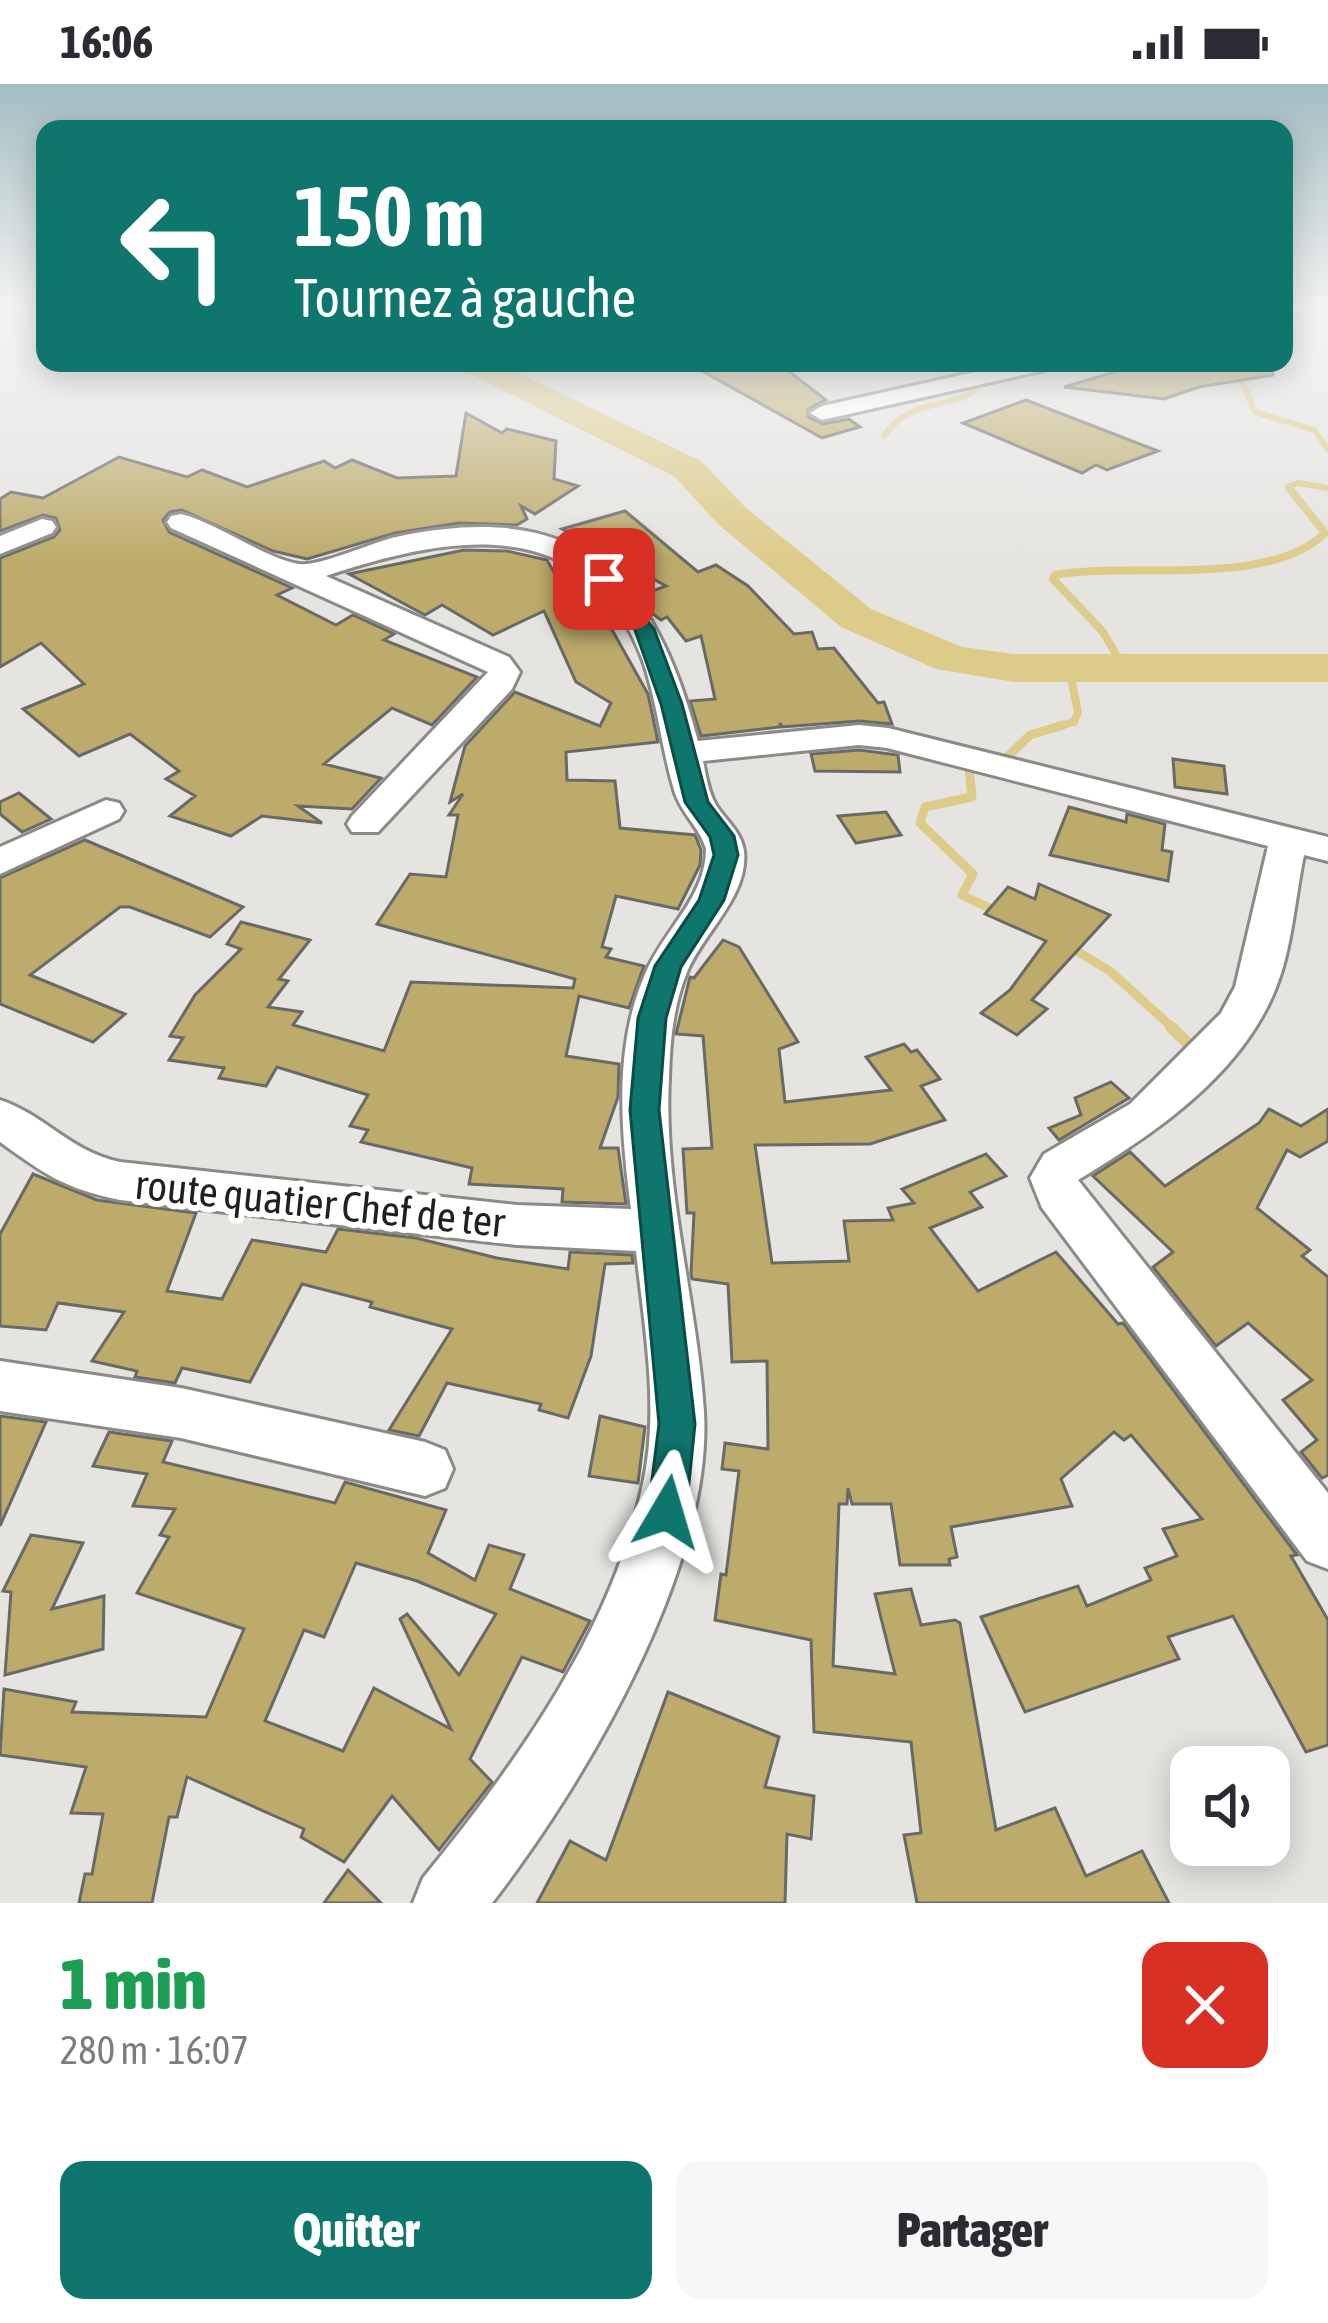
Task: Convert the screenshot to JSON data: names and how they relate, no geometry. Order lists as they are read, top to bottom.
{
  "streets": {
    "street": ["route quatier Chef de ter"]
  },
  "page": {
    "status": "16:06",
    "turn": ["150 m", "Tournez à gauche"],
    "heading": ["1 min", "280 m · 16:07"],
    "buttons": ["Quitter", "Partager"]
  }
}
